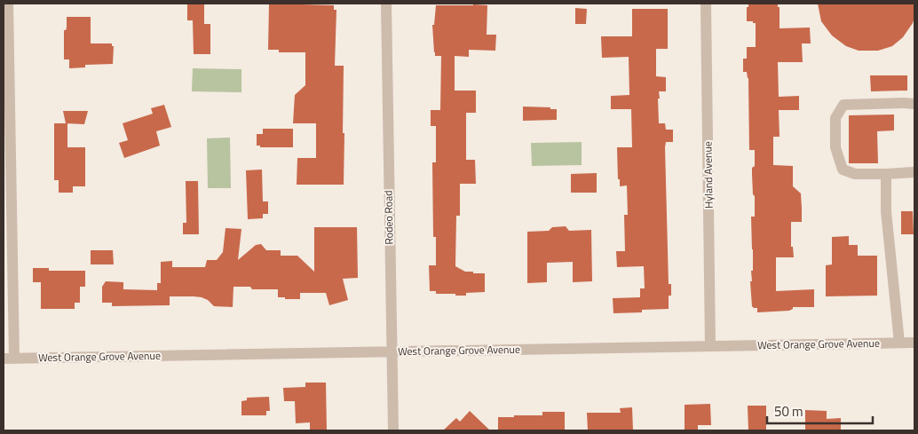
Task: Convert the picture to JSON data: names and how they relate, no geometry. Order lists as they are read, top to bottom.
{
  "streets": {
    "street": ["Hyland Avenue", "Rodeo Road", "West Orange Grove Avenue"]
  },
  "crossings": [
    ["Hyland Avenue", "West Orange Grove Avenue"],
    ["Rodeo Road", "West Orange Grove Avenue"]
  ],
  "scale_bar": "50 m"
}
